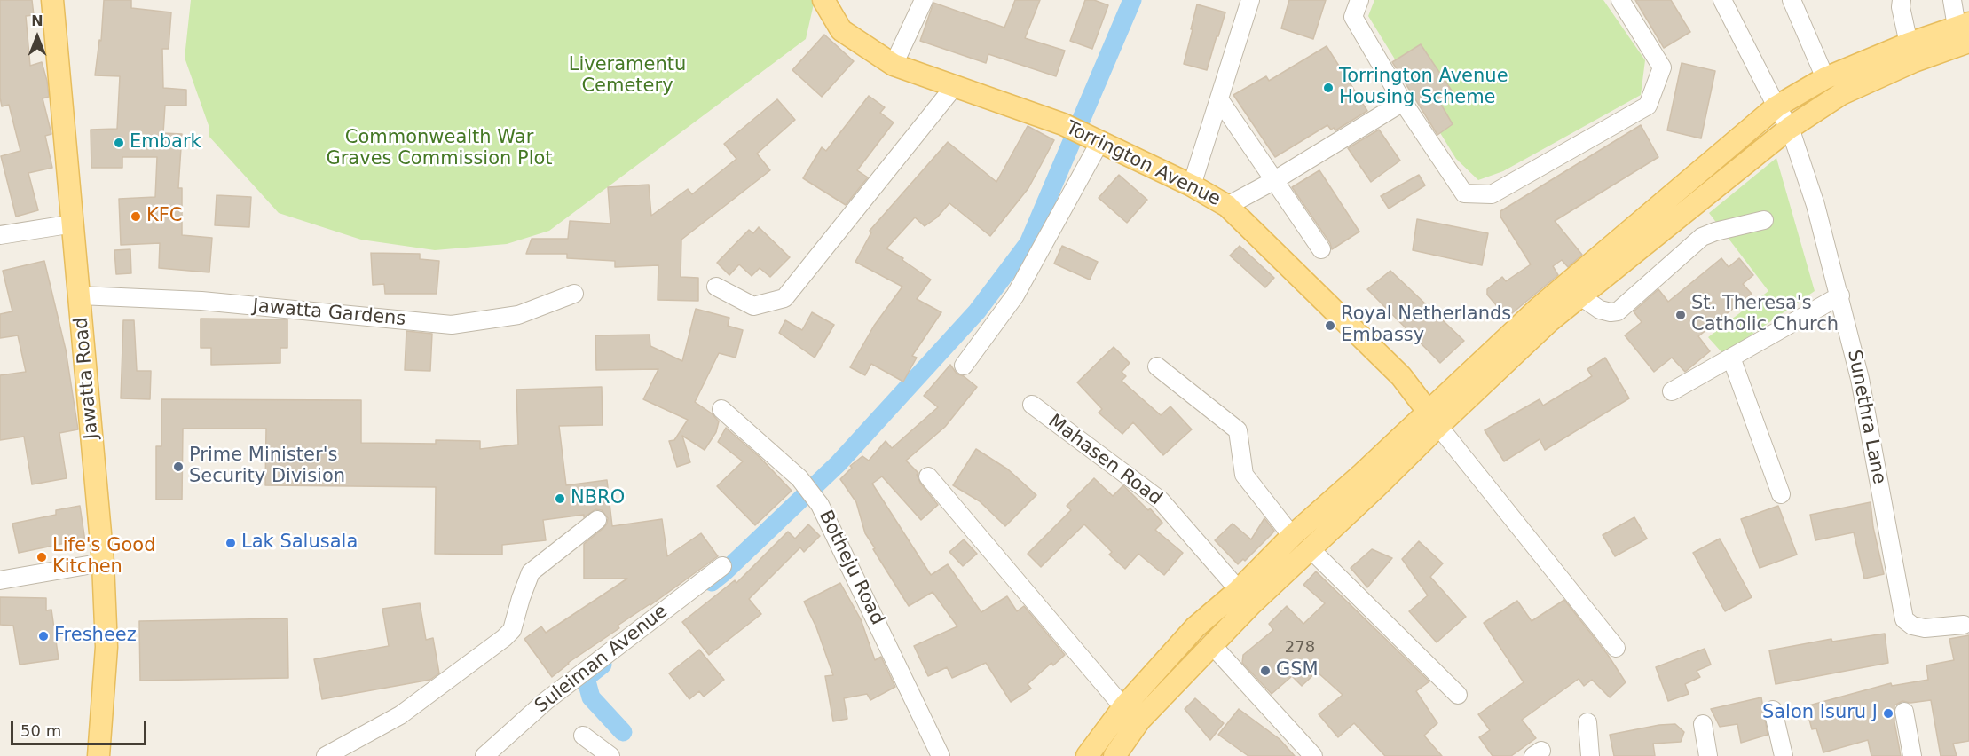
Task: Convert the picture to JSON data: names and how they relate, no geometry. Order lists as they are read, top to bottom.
{
  "streets": {
    "main road": ["Torrington Avenue", "Jawatta Road"],
    "street": [
      "Jawatta Gardens",
      "Sunethra Lane",
      "Mahasen Road",
      "Botheju Road",
      "Suleiman Avenue"
    ]
  },
  "crossings": [
    ["Jawatta Gardens", "Jawatta Road"]
  ],
  "parks": ["Liveramentu Cemetery", "Commonwealth War Graves Commission Plot"],
  "places": [
    "Torrington Avenue Housing Scheme",
    "Embark",
    "KFC",
    "St. Theresa's Catholic Church",
    "Royal Netherlands Embassy",
    "Prime Minister's Security Division",
    "NBRO",
    "Lak Salusala",
    "Life's Good Kitchen",
    "Fresheez",
    "GSM",
    "Salon Isuru J"
  ],
  "house_numbers": ["278"],
  "scale_bar": "50 m",
  "north": "top"
}
